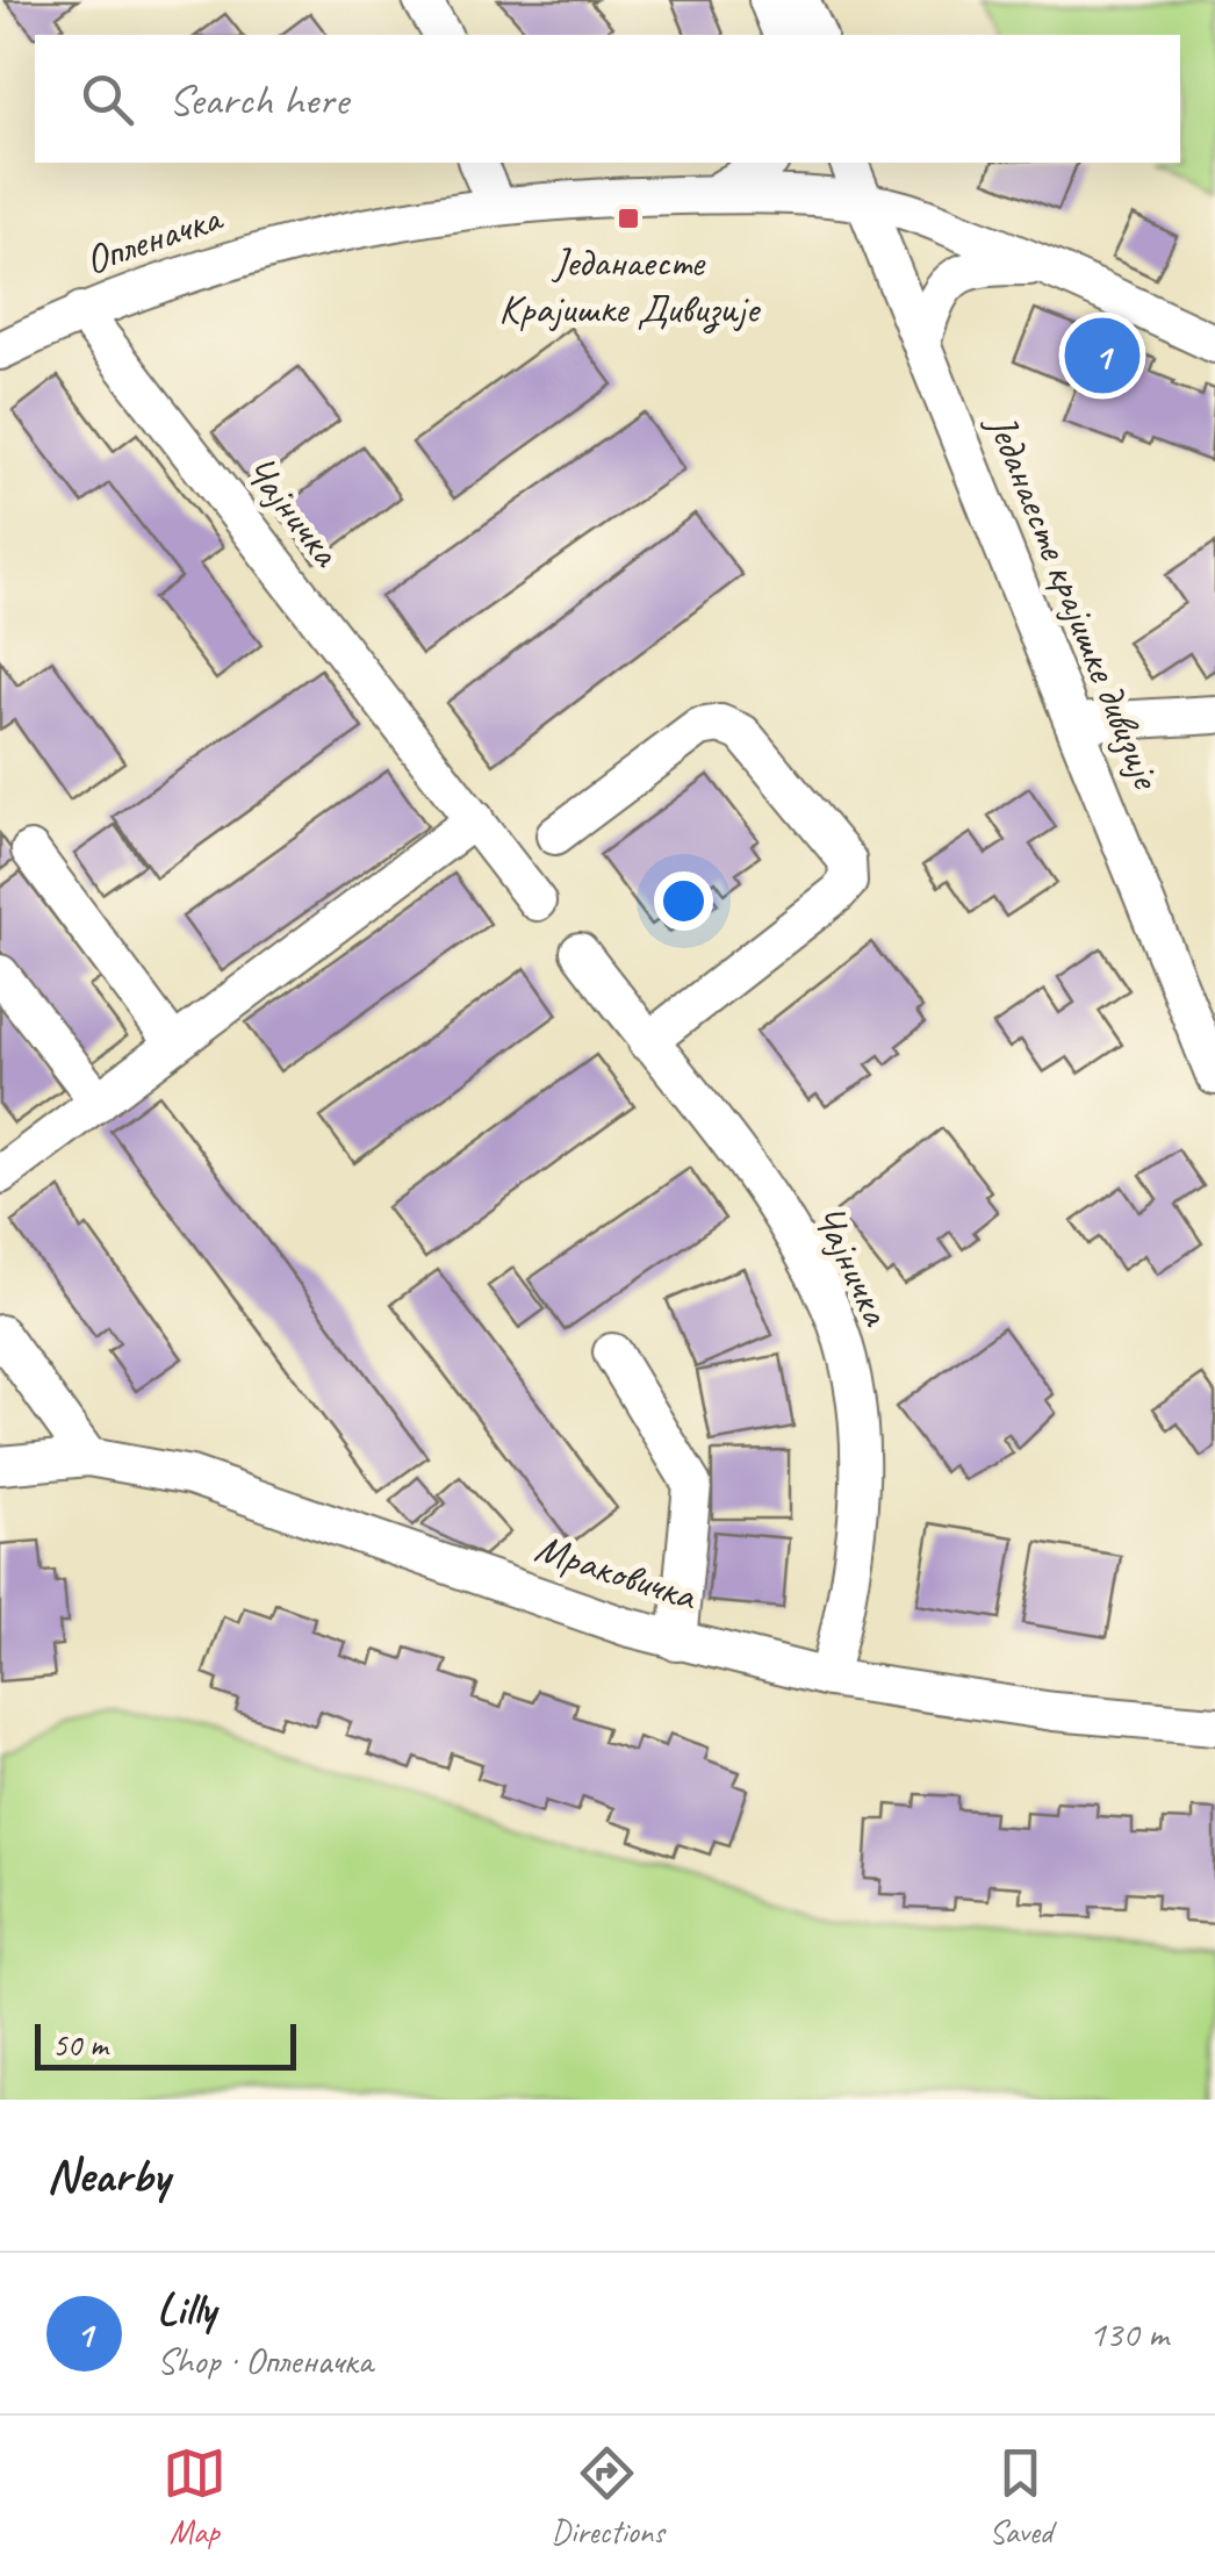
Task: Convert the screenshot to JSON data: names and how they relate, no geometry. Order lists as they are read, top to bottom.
{
  "streets": {
    "street": [
      "Опленачка",
      "Чајничка",
      "Једанаесте крајишке дивизије",
      "Мраковичка"
    ]
  },
  "crossings": [
    ["Опленачка", "Чајничка"],
    ["Опленачка", "Једанаесте крајишке дивизије"],
    ["Чајничка", "Мраковичка"]
  ],
  "places": {
    "transit": ["Једанаесте Крајишке Дивизије"]
  },
  "scale_bar": "50 m",
  "page": {
    "search": "Search here",
    "pins": "1",
    "scale": "50 m",
    "heading": "Nearby",
    "list": [
      {
        "mark": "1",
        "name": "Lilly",
        "note": "Shop · Опленачка",
        "value": "130 m"
      }
    ],
    "nav": ["Map", "Directions", "Saved"]
  }
}
